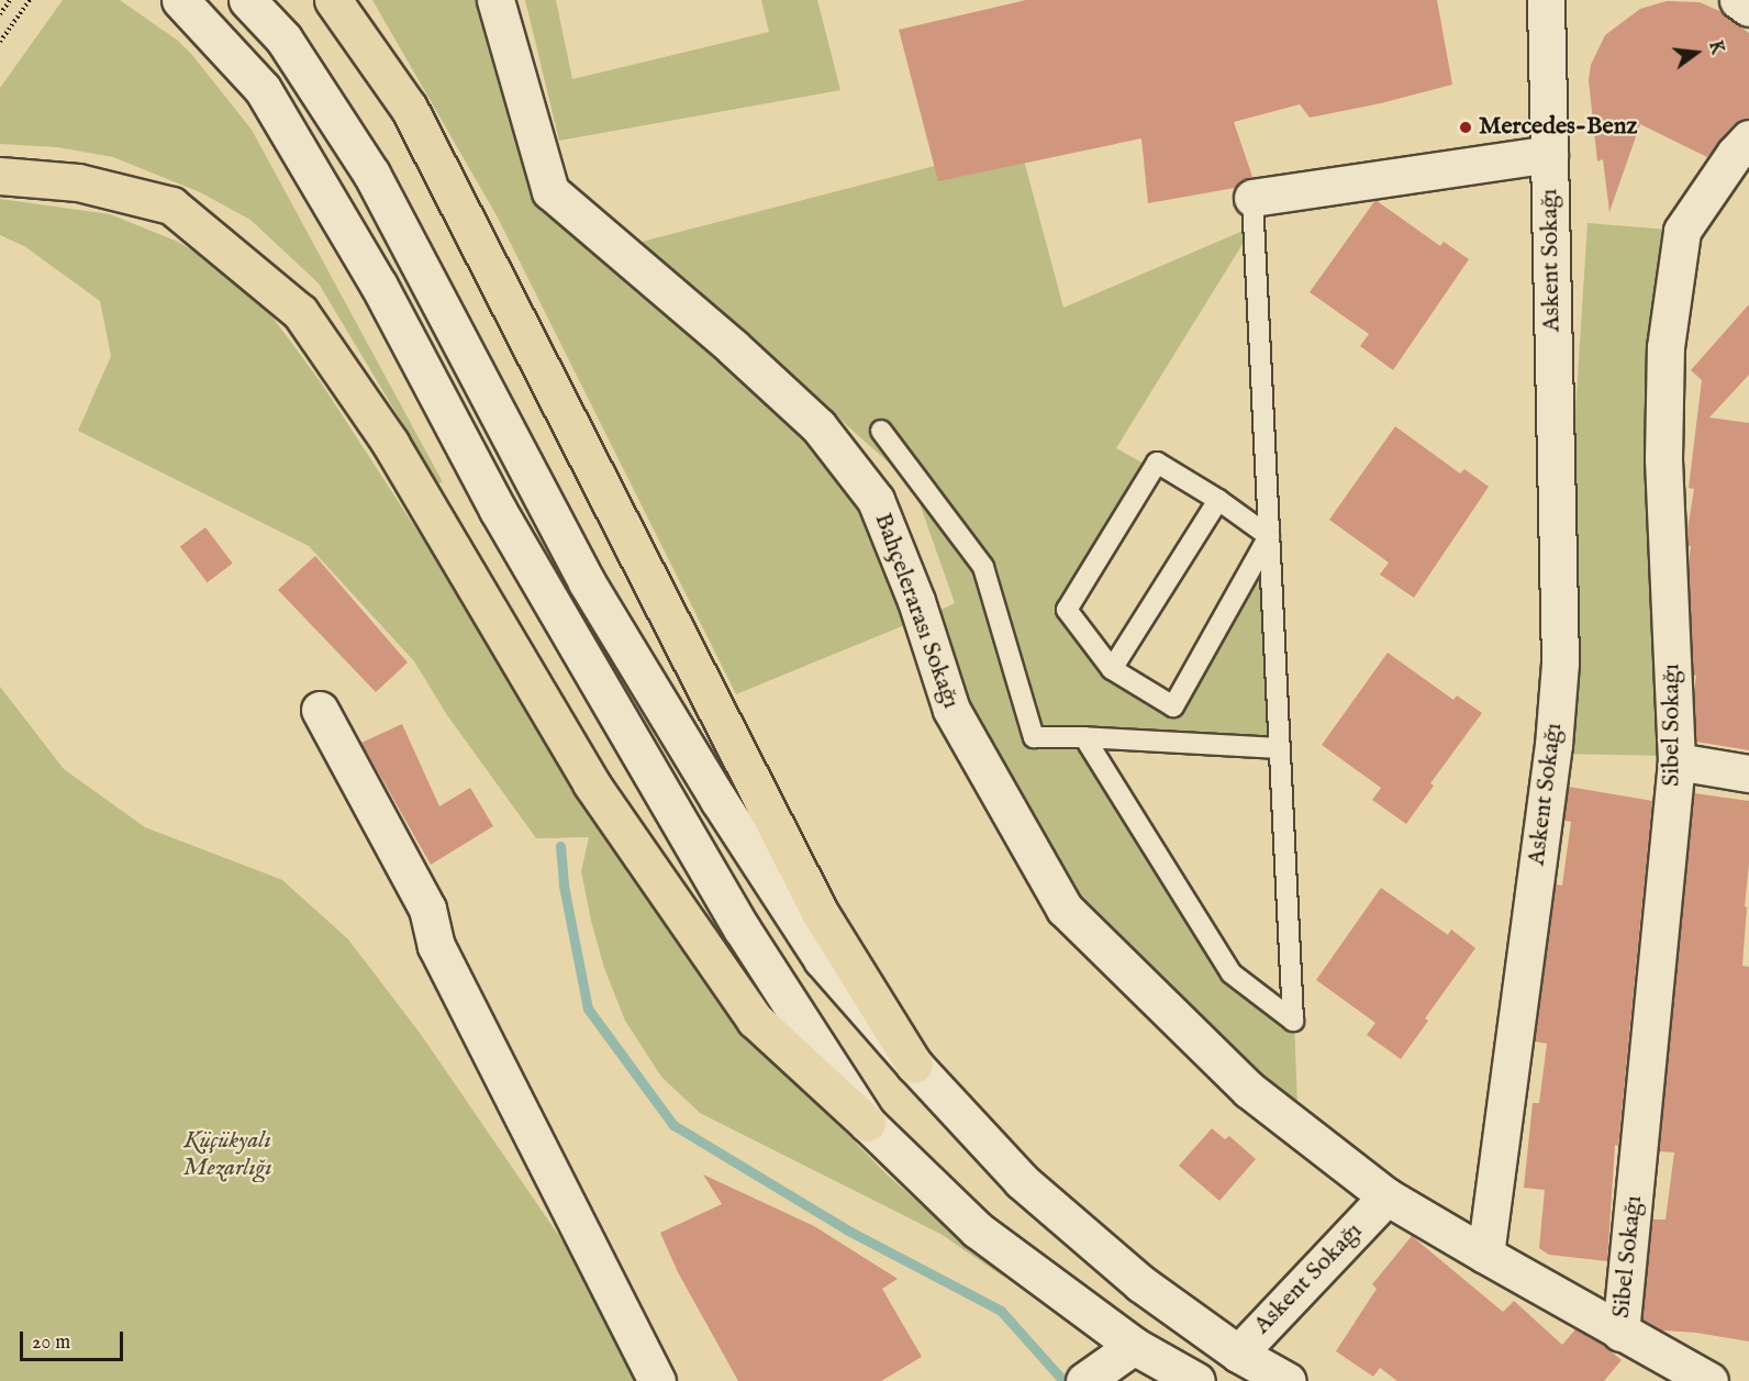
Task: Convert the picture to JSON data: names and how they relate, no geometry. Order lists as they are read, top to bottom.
{
  "streets": {
    "street": ["Askent Sokağı", "Bahçelerarası Sokağı", "Sibel Sokağı"]
  },
  "crossings": [
    ["Askent Sokağı", "Bahçelerarası Sokağı"]
  ],
  "parks": ["Küçükyalı Mezarlığı"],
  "places": ["Mercedes-Benz"],
  "scale_bar": "20 m",
  "north": "right"
}
